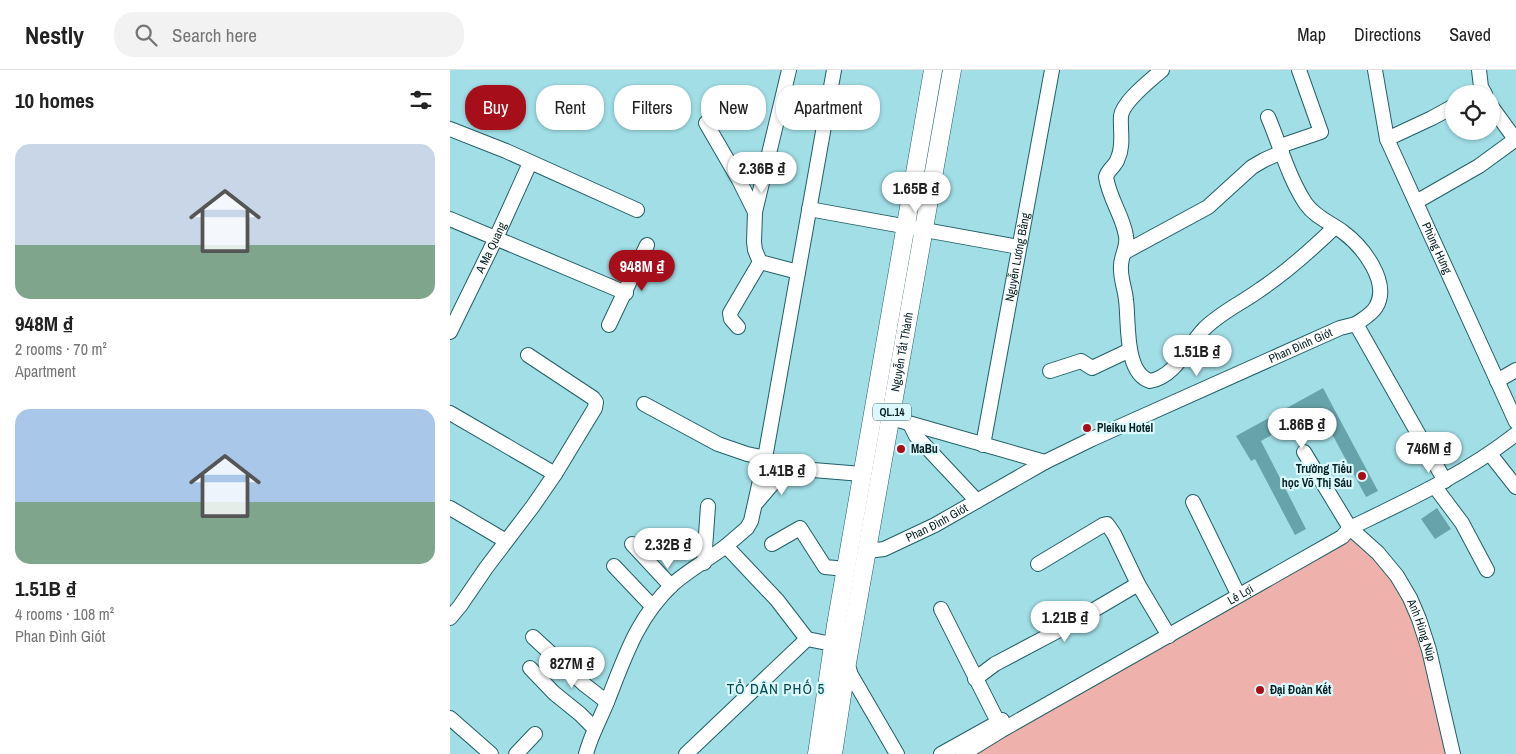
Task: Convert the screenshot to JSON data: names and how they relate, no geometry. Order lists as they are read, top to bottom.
{
  "streets": {
    "main road": ["Nguyễn Tất Thành", "QL.14"],
    "street": [
      "A Ma Quang",
      "Phùng Hưng",
      "Nguyễn Lương Bằng",
      "Phan Đình Giót",
      "Lê Lợi",
      "Anh Hùng Núp"
    ]
  },
  "crossings": [
    ["Phan Đình Giót", "Nguyễn Tất Thành"],
    ["Lê Lợi", "Anh Hùng Núp"]
  ],
  "districts": ["TỔ DÂN PHỐ 5"],
  "places": [
    "Pleiku Hotel",
    "MaBu",
    "Trường Tiểu học Võ Thị Sáu",
    "Đại Đoàn Kết"
  ],
  "page": {
    "header": "Nestly",
    "search": "Search here",
    "nav": ["Map", "Directions", "Saved"],
    "heading": "10 homes",
    "chip": [
      "Buy",
      "Rent",
      "Filters",
      "New",
      "Apartment"
    ],
    "list": [
      {
        "name": "948M ₫",
        "note": "2 rooms · 70 m² · Apartment"
      },
      {
        "name": "1.51B ₫",
        "note": "4 rooms · 108 m² · Phan Đình Giót"
      }
    ],
    "price": [
      "2.36B ₫",
      "1.65B ₫",
      "948M ₫",
      "1.51B ₫",
      "1.86B ₫",
      "746M ₫",
      "1.41B ₫",
      "2.32B ₫",
      "1.21B ₫",
      "827M ₫"
    ]
  }
}
